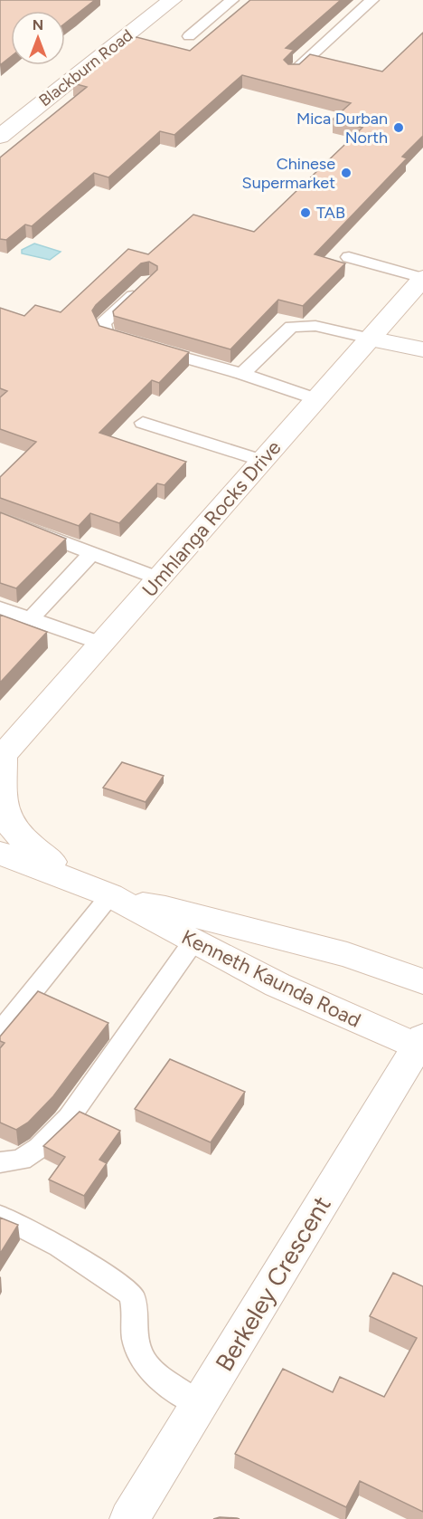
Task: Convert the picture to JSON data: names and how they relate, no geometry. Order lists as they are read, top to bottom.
{
  "streets": {
    "main road": [
      "Blackburn Road",
      "Umhlanga Rocks Drive",
      "Kenneth Kaunda Road",
      "Berkeley Crescent"
    ]
  },
  "crossings": [
    ["Kenneth Kaunda Road", "Berkeley Crescent"]
  ],
  "places": ["Mica Durban North", "Chinese Supermarket", "TAB"],
  "north": "top"
}
